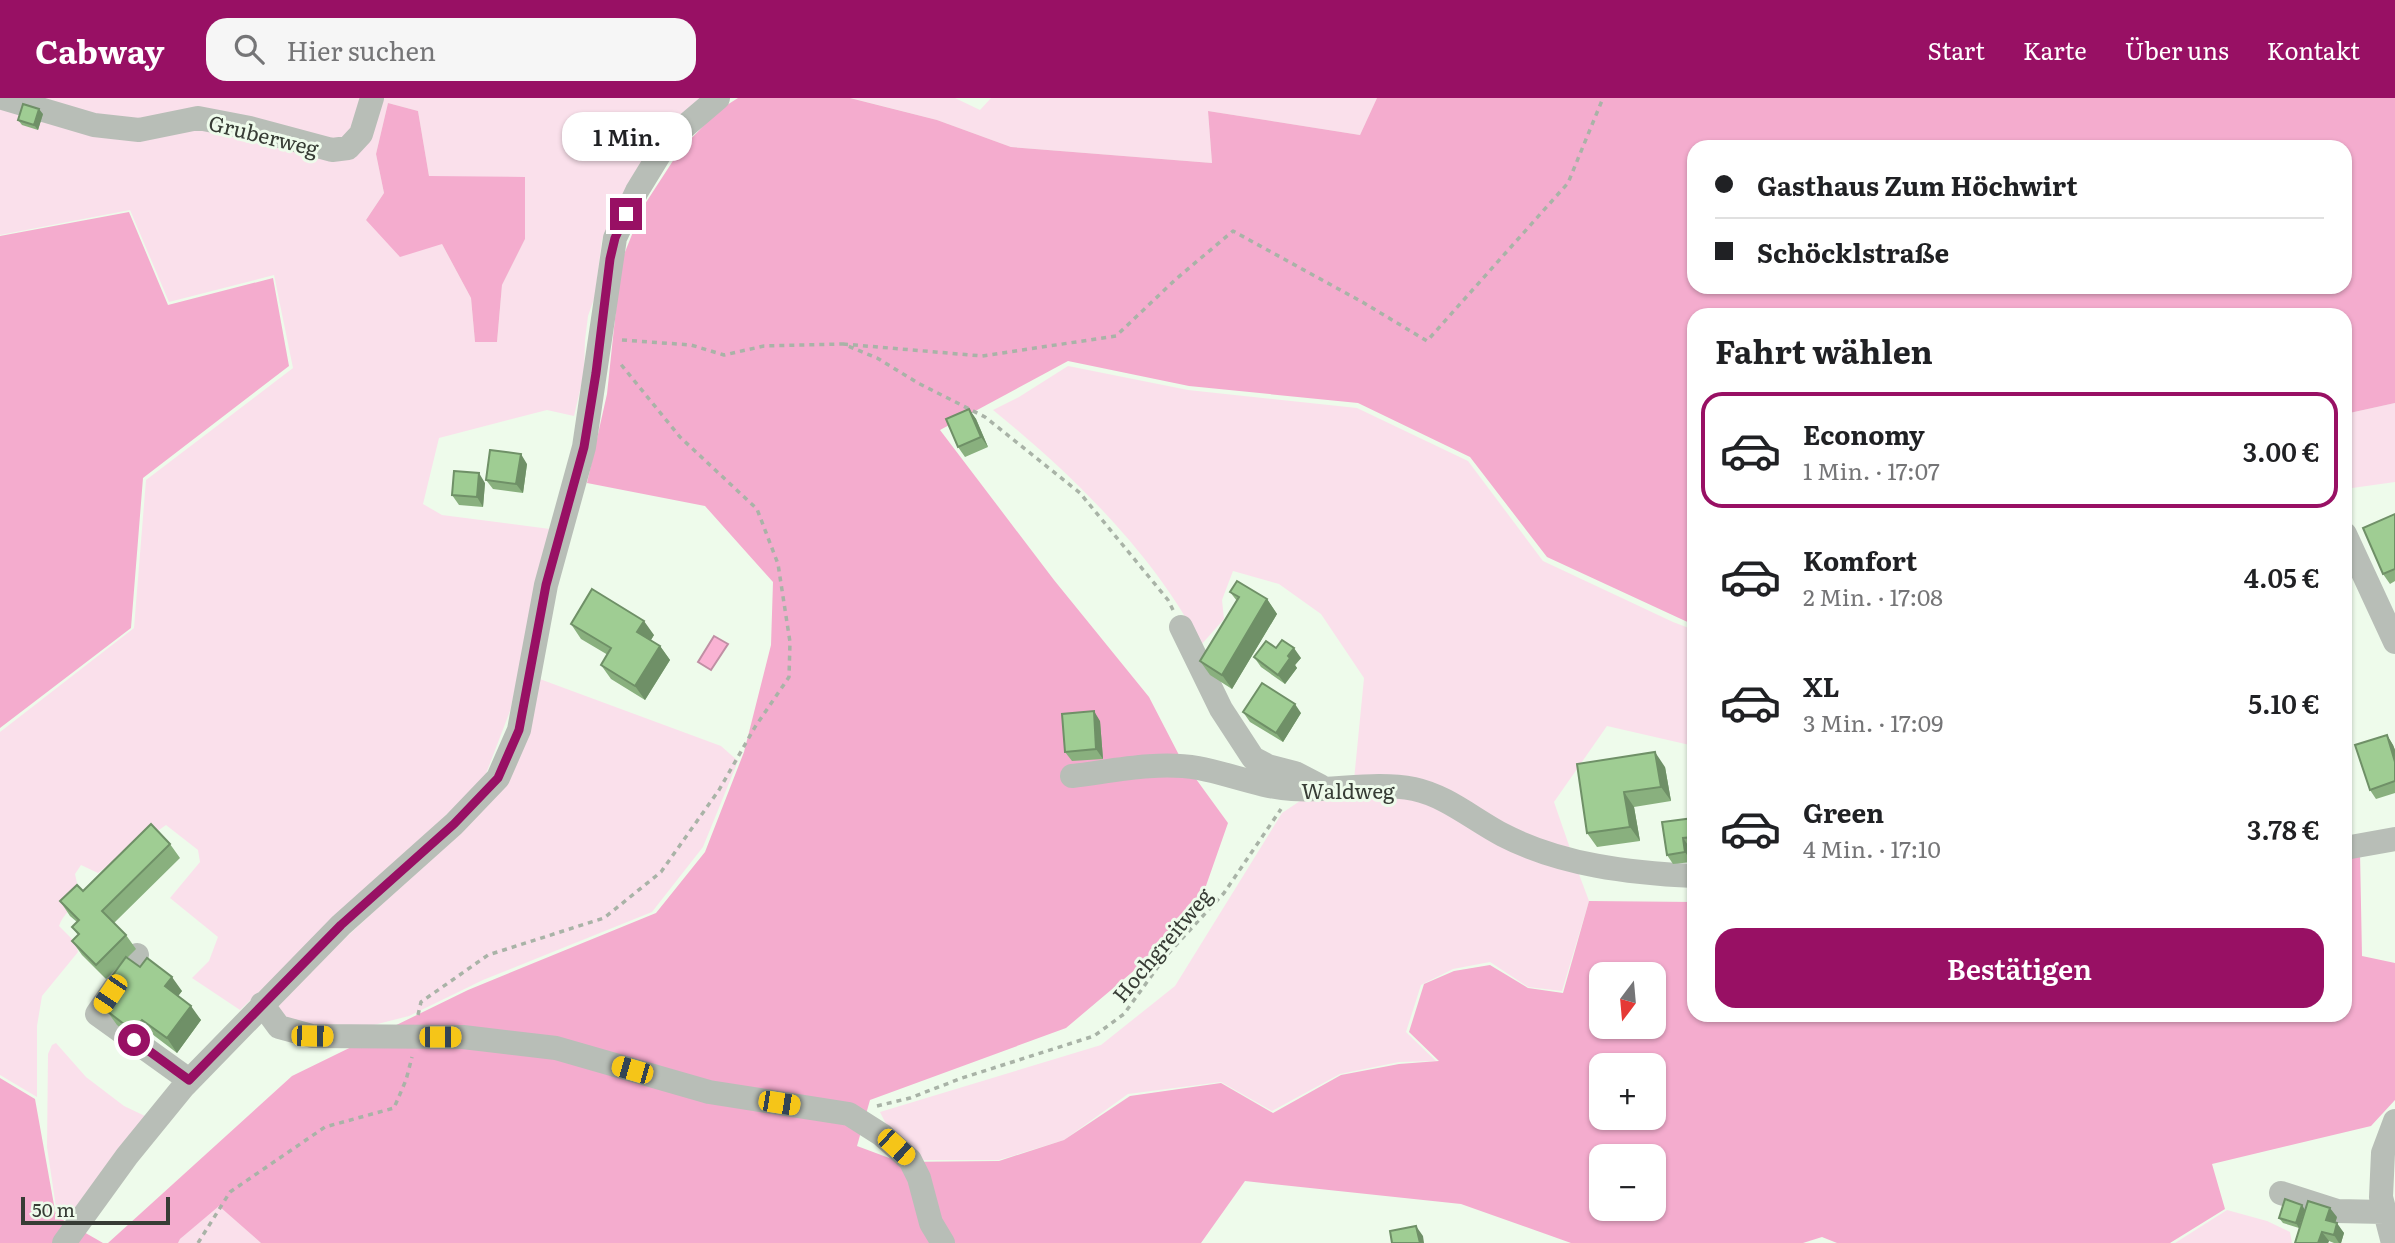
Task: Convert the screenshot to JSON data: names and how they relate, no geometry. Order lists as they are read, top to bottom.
{
  "streets": {
    "street": ["Gruberweg", "Waldweg"],
    "path": ["Hochgreitweg"]
  },
  "crossings": [
    ["Waldweg", "Hochgreitweg"]
  ],
  "scale_bar": "50 m",
  "north": "bottom",
  "page": {
    "header": "Cabway",
    "search": "Hier suchen",
    "nav": [
      "Start",
      "Karte",
      "Über uns",
      "Kontakt"
    ],
    "bubble": "1 Min.",
    "banner": ["Gasthaus Zum Höchwirt", "Schöcklstraße"],
    "heading": "Fahrt wählen",
    "list": [
      {
        "name": "Economy",
        "note": "1 Min. · 17:07",
        "value": "3.00 €"
      },
      {
        "name": "Komfort",
        "note": "2 Min. · 17:08",
        "value": "4.05 €"
      },
      {
        "name": "XL",
        "note": "3 Min. · 17:09",
        "value": "5.10 €"
      },
      {
        "name": "Green",
        "note": "4 Min. · 17:10",
        "value": "3.78 €"
      }
    ],
    "buttons": "Bestätigen",
    "map_buttons": ["+", "−"],
    "scale": "50 m"
  }
}
